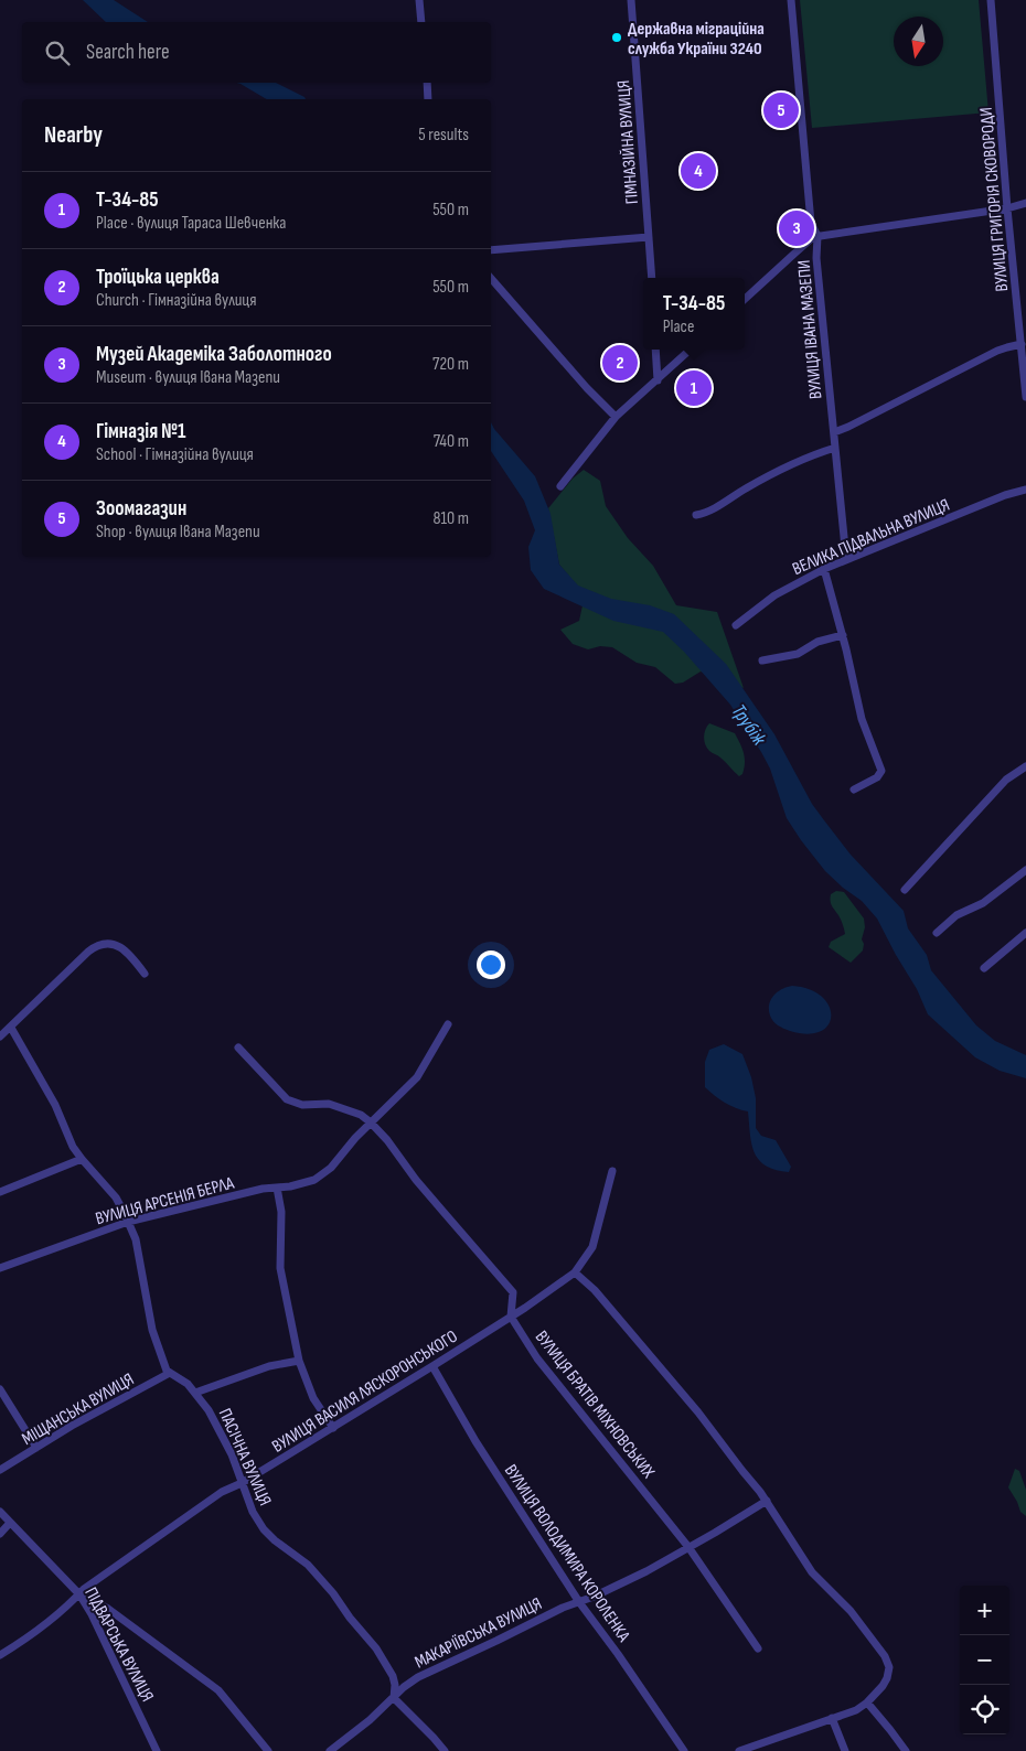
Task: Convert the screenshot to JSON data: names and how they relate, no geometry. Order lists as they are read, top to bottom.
{
  "streets": {
    "street": [
      "ГІМНАЗІЙНА ВУЛИЦЯ",
      "ВУЛИЦЯ ГРИГОРІЯ СКОВОРОДИ",
      "ВУЛИЦЯ ІВАНА МАЗЕПИ",
      "ВЕЛИКА ПІДВАЛЬНА ВУЛИЦЯ",
      "ВУЛИЦЯ АРСЕНІЯ БЕРЛА",
      "ВУЛИЦЯ ВАСИЛЯ ЛЯСКОРОНСЬКОГО",
      "ВУЛИЦЯ БРАТІВ МІХНОВСЬКИХ",
      "МІЩАНСЬКА ВУЛИЦЯ",
      "ПАСІЧНА ВУЛИЦЯ",
      "ВУЛИЦЯ ВОЛОДИМИРА КОРОЛЕНКА",
      "МАКАРІЇВСЬКА ВУЛИЦЯ",
      "ПІДВАРСЬКА ВУЛИЦЯ"
    ]
  },
  "crossings": [
    ["ВУЛИЦЯ ІВАНА МАЗЕПИ", "ВЕЛИКА ПІДВАЛЬНА ВУЛИЦЯ"],
    ["ВУЛИЦЯ АРСЕНІЯ БЕРЛА", "ВУЛИЦЯ БРАТІВ МІХНОВСЬКИХ"],
    ["ВУЛИЦЯ АРСЕНІЯ БЕРЛА", "ПАСІЧНА ВУЛИЦЯ"],
    ["ВУЛИЦЯ ВАСИЛЯ ЛЯСКОРОНСЬКОГО", "ВУЛИЦЯ БРАТІВ МІХНОВСЬКИХ"],
    ["ВУЛИЦЯ ВАСИЛЯ ЛЯСКОРОНСЬКОГО", "ПАСІЧНА ВУЛИЦЯ"],
    ["ВУЛИЦЯ ВАСИЛЯ ЛЯСКОРОНСЬКОГО", "ВУЛИЦЯ ВОЛОДИМИРА КОРОЛЕНКА"],
    ["ВУЛИЦЯ ВАСИЛЯ ЛЯСКОРОНСЬКОГО", "ПІДВАРСЬКА ВУЛИЦЯ"],
    ["ВУЛИЦЯ БРАТІВ МІХНОВСЬКИХ", "МАКАРІЇВСЬКА ВУЛИЦЯ"],
    ["МІЩАНСЬКА ВУЛИЦЯ", "ПАСІЧНА ВУЛИЦЯ"],
    ["ПАСІЧНА ВУЛИЦЯ", "МАКАРІЇВСЬКА ВУЛИЦЯ"],
    ["ВУЛИЦЯ ВОЛОДИМИРА КОРОЛЕНКА", "МАКАРІЇВСЬКА ВУЛИЦЯ"]
  ],
  "water": ["Трубіж"],
  "places": ["Державна міграційна служба України 3240"],
  "north": "bottom",
  "page": {
    "search": "Search here",
    "pins": [
      "5",
      "4",
      "3",
      "2",
      "1"
    ],
    "heading": ["Nearby", "5 results"],
    "list": [
      {
        "mark": "1",
        "name": "Т-34-85",
        "note": "Place · вулиця Тараса Шевченка",
        "value": "550 m"
      },
      {
        "mark": "2",
        "name": "Троїцька церква",
        "note": "Church · Гімназійна вулиця",
        "value": "550 m"
      },
      {
        "mark": "3",
        "name": "Музей Академіка Заболотного",
        "note": "Museum · вулиця Івана Мазепи",
        "value": "720 m"
      },
      {
        "mark": "4",
        "name": "Гімназія №1",
        "note": "School · Гімназійна вулиця",
        "value": "740 m"
      },
      {
        "mark": "5",
        "name": "Зоомагазин",
        "note": "Shop · вулиця Івана Мазепи",
        "value": "810 m"
      }
    ],
    "popup": ["Т-34-85", "Place"],
    "map_buttons": ["+", "−"]
  }
}
